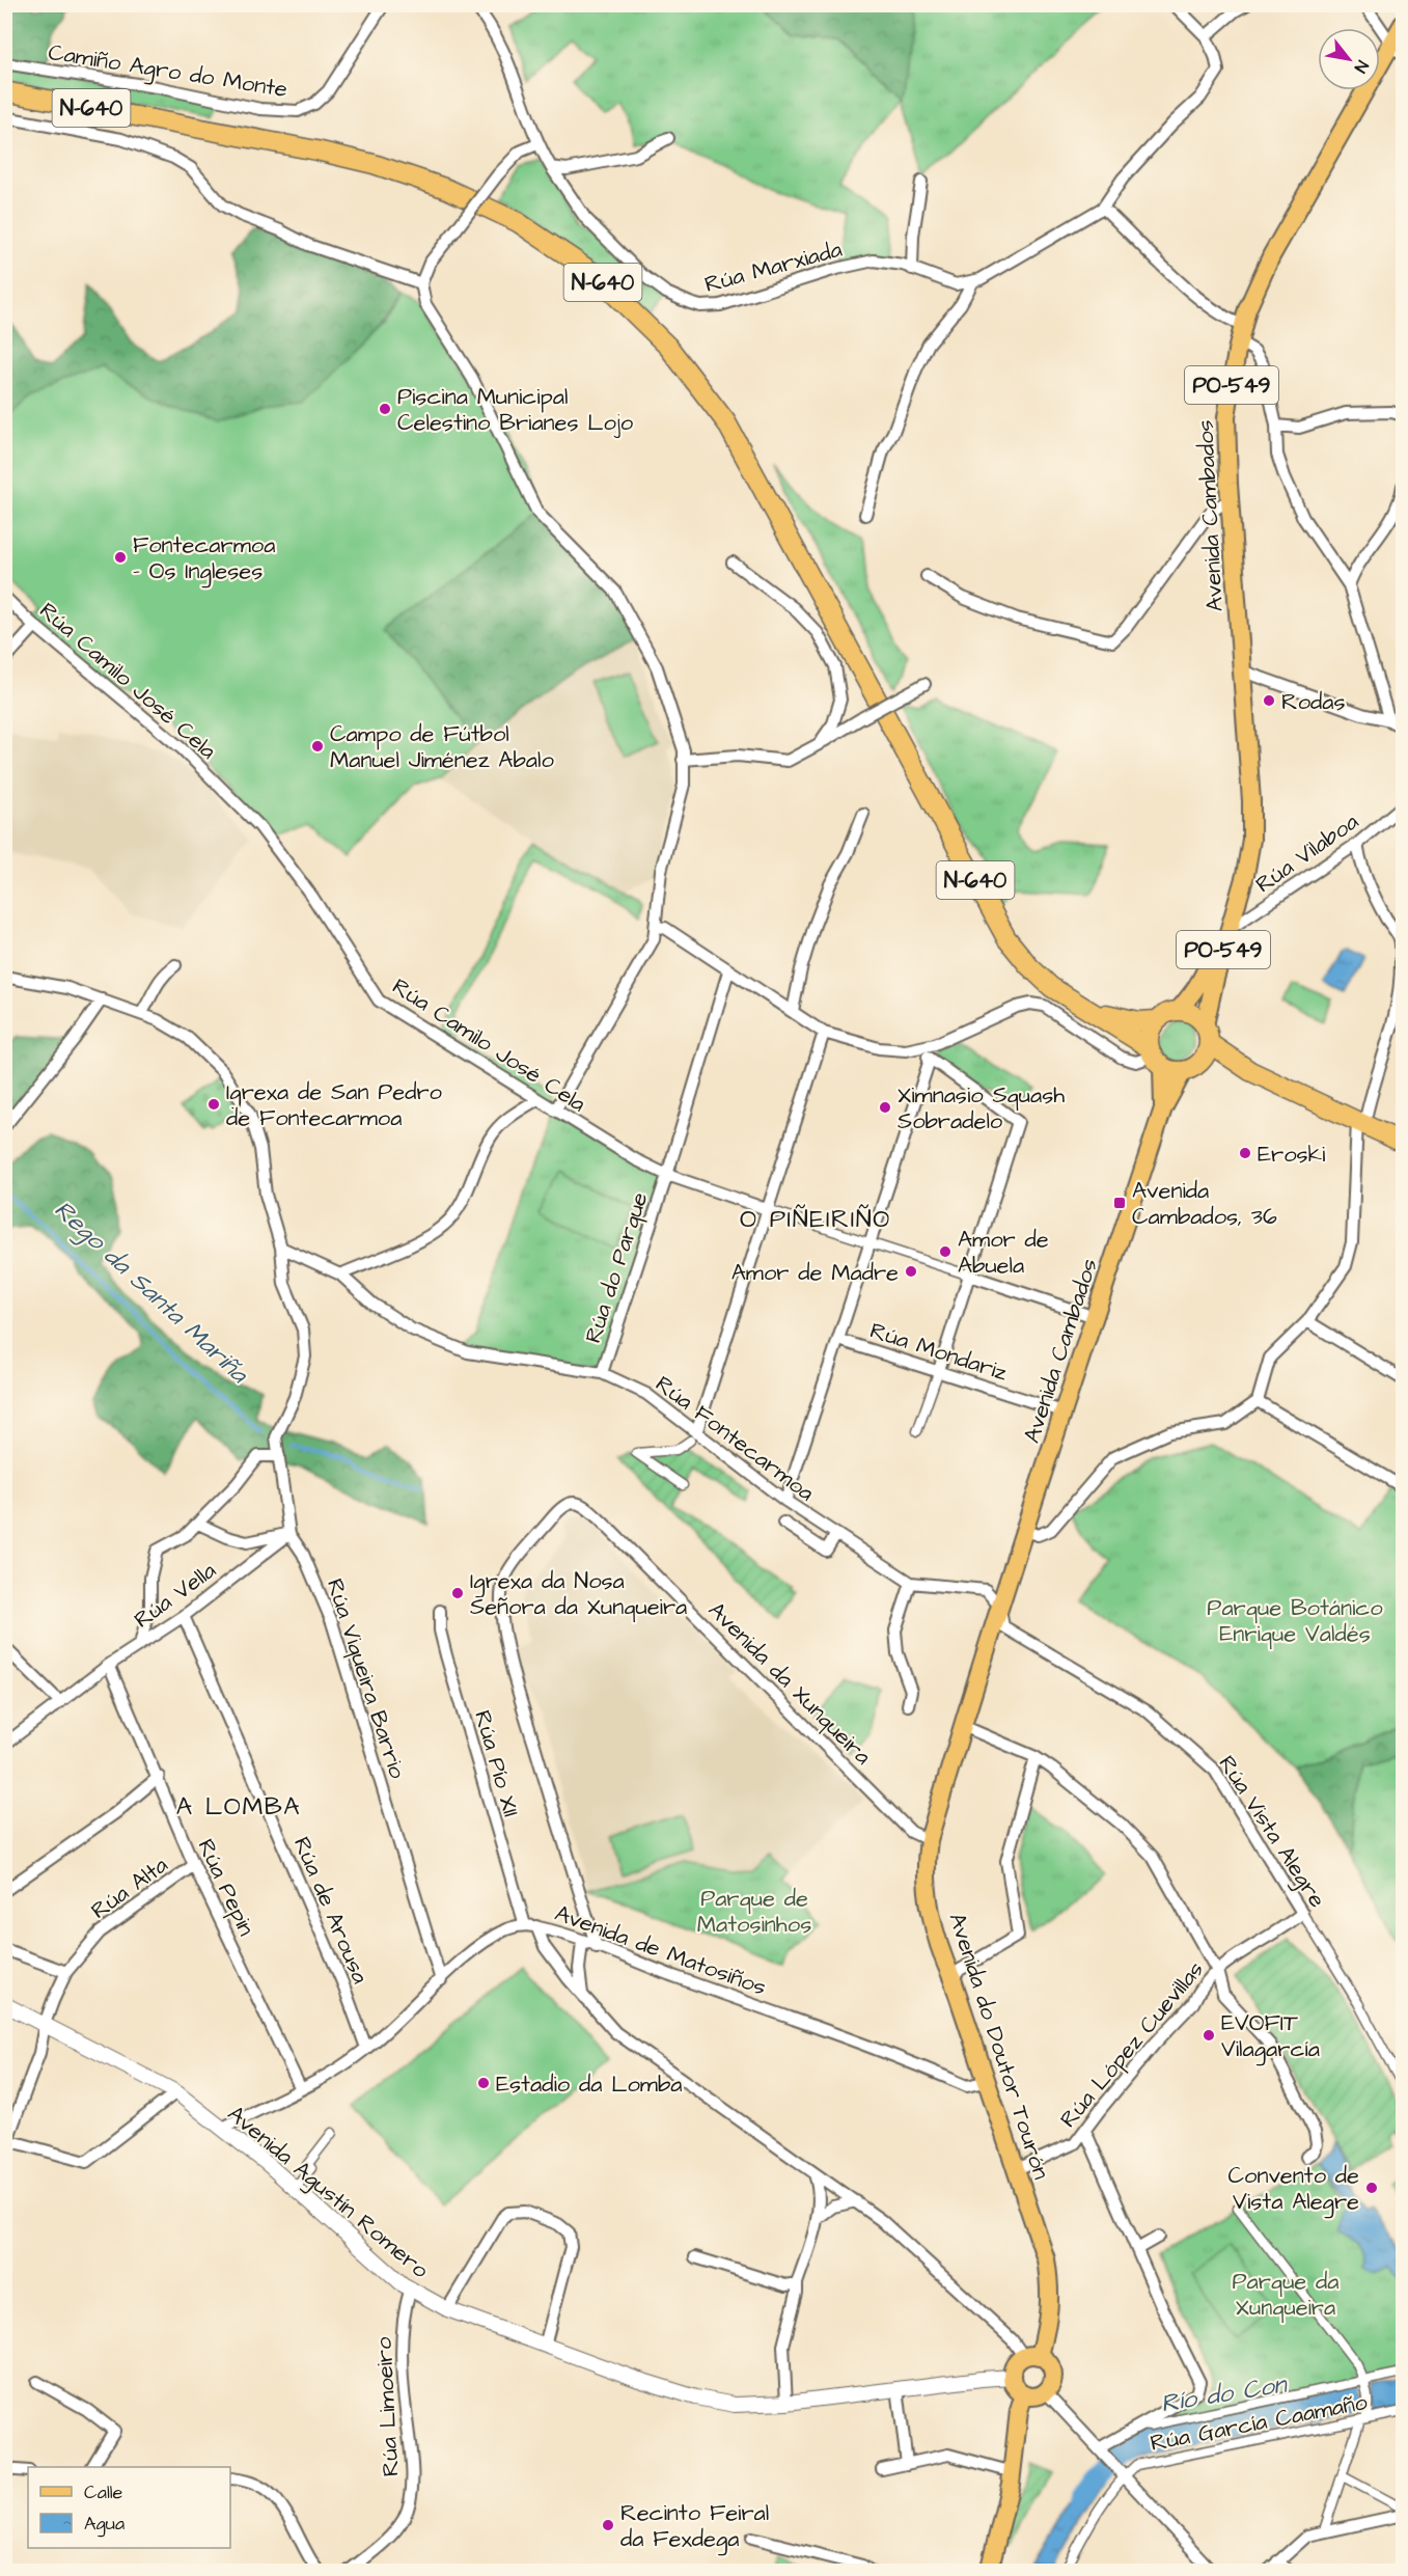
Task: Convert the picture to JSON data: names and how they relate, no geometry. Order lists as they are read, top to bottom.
{
  "streets": {
    "highway": ["N-640"],
    "main road": ["PO-549", "Avenida Cambados", "Avenida do Doutor Tourón"],
    "street": [
      "Camiño Agro do Monte",
      "Rúa Marxiada",
      "Rúa Camilo José Cela",
      "Rúa Vilaboa",
      "Rúa do Parque",
      "Rúa Mondariz",
      "Rúa Fontecarmoa",
      "Rúa Vella",
      "Rúa Viqueira Barrio",
      "Avenida da Xunqueira",
      "Rúa Pío XII",
      "Rúa Vista Alegre",
      "Rúa Alta",
      "Rúa Pepin",
      "Rúa de Arousa",
      "Avenida de Matosiños",
      "Rúa López Cuevillas",
      "Avenida Agustín Romero",
      "Rúa Limoeiro",
      "Rúa García Caamaño"
    ]
  },
  "crossings": [
    ["N-640", "PO-549"],
    ["N-640", "Avenida Cambados"],
    ["PO-549", "Avenida Cambados"],
    ["PO-549", "Rúa Vilaboa"],
    ["Avenida Cambados", "Rúa Camilo José Cela"],
    ["Avenida Cambados", "Rúa Mondariz"],
    ["Avenida Cambados", "Rúa Fontecarmoa"],
    ["Avenida Cambados", "Rúa Vista Alegre"],
    ["Avenida Cambados", "Avenida do Doutor Tourón"],
    ["Rúa Camilo José Cela", "Rúa do Parque"],
    ["Rúa do Parque", "Rúa Fontecarmoa"],
    ["Rúa Fontecarmoa", "Rúa Viqueira Barrio"],
    ["Rúa Fontecarmoa", "Rúa Vista Alegre"],
    ["Rúa Fontecarmoa", "Avenida do Doutor Tourón"],
    ["Rúa Vella", "Rúa Viqueira Barrio"],
    ["Rúa Vella", "Rúa Pepin"],
    ["Rúa Vella", "Rúa de Arousa"],
    ["Rúa Viqueira Barrio", "Avenida de Matosiños"],
    ["Avenida da Xunqueira", "Avenida de Matosiños"],
    ["Avenida da Xunqueira", "Avenida do Doutor Tourón"],
    ["Rúa Pío XII", "Avenida de Matosiños"],
    ["Rúa Pío XII", "Avenida do Doutor Tourón"],
    ["Rúa Pío XII", "Avenida Agustín Romero"],
    ["Rúa Vista Alegre", "Rúa López Cuevillas"],
    ["Rúa Vista Alegre", "Avenida do Doutor Tourón"],
    ["Rúa Alta", "Rúa Pepin"],
    ["Rúa Alta", "Avenida Agustín Romero"],
    ["Rúa Pepin", "Avenida de Matosiños"],
    ["Rúa de Arousa", "Avenida de Matosiños"],
    ["Avenida de Matosiños", "Avenida do Doutor Tourón"],
    ["Avenida de Matosiños", "Avenida Agustín Romero"],
    ["Rúa López Cuevillas", "Avenida do Doutor Tourón"],
    ["Avenida do Doutor Tourón", "Avenida Agustín Romero"],
    ["Avenida Agustín Romero", "Rúa Limoeiro"]
  ],
  "districts": ["O PIÑEIRIÑO", "A LOMBA"],
  "water": ["Rego da Santa Mariña", "Río do Con"],
  "parks": ["Parque Botánico Enrique Valdés", "Parque de Matosinhos", "Parque da Xunqueira"],
  "places": {
    "other": [
      "Piscina Municipal Celestino Brianes Lojo",
      "Fontecarmoa - Os Ingleses",
      "Rodas",
      "Campo de Fútbol Manuel Jiménez Abalo",
      "Igrexa de San Pedro de Fontecarmoa",
      "Ximnasio Squash Sobradelo",
      "Eroski",
      "Amor de Abuela",
      "Amor de Madre",
      "Igrexa da Nosa Señora da Xunqueira",
      "EVOFIT Vilagarcía",
      "Estadio da Lomba",
      "Convento de Vista Alegre",
      "Recinto Feiral da Fexdega"
    ],
    "transit": ["Avenida Cambados, 36"]
  },
  "legend": ["Calle", "Agua"],
  "north": "bottom right"
}
